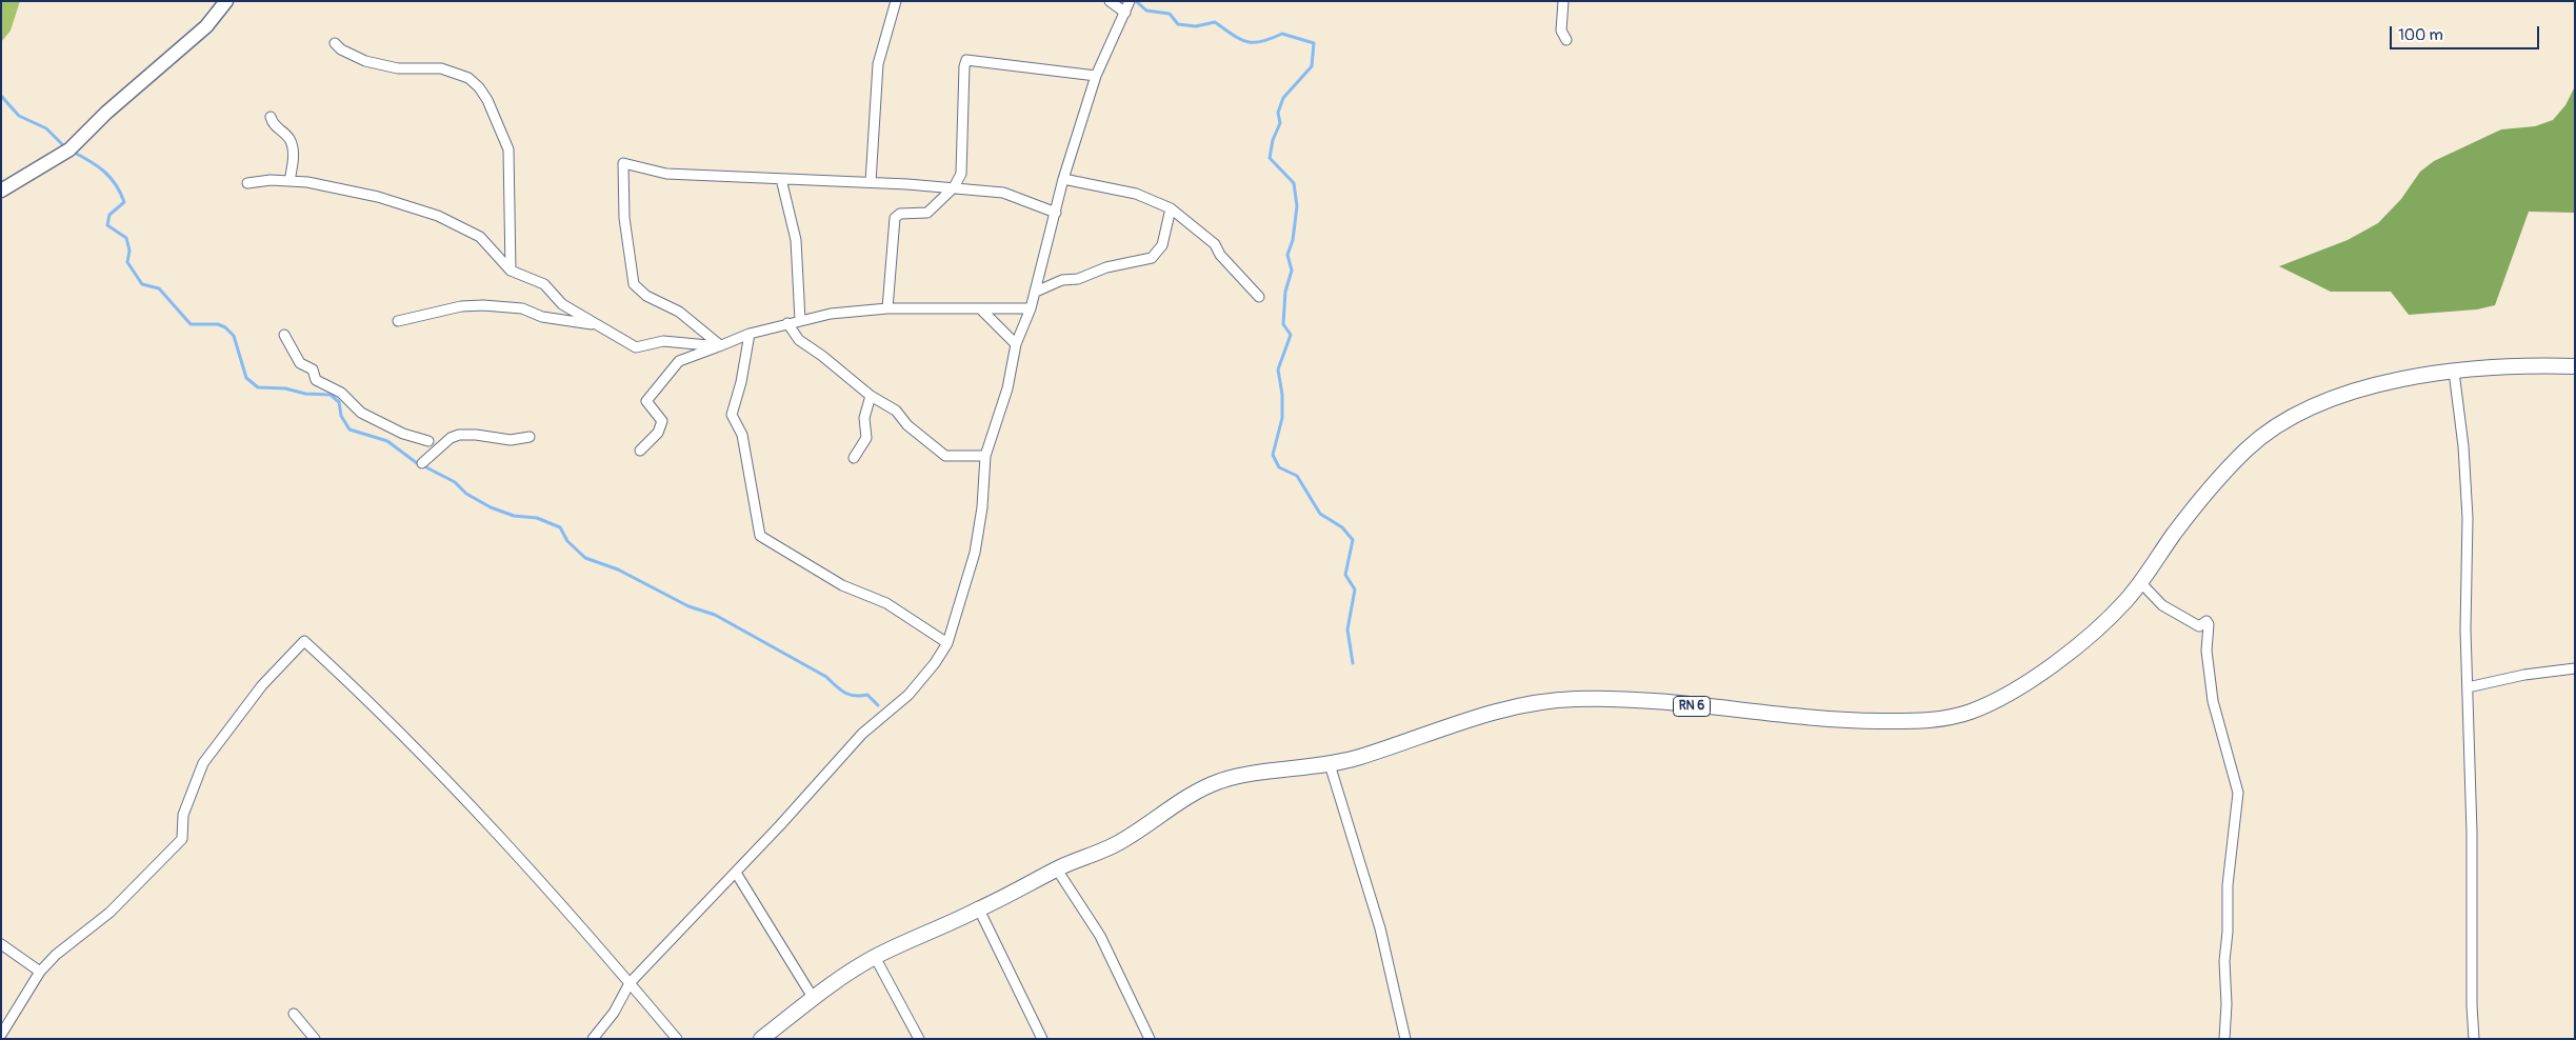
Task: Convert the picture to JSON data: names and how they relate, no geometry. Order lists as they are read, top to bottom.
{
  "streets": {
    "main road": ["RN 6"]
  },
  "scale_bar": "100 m"
}
